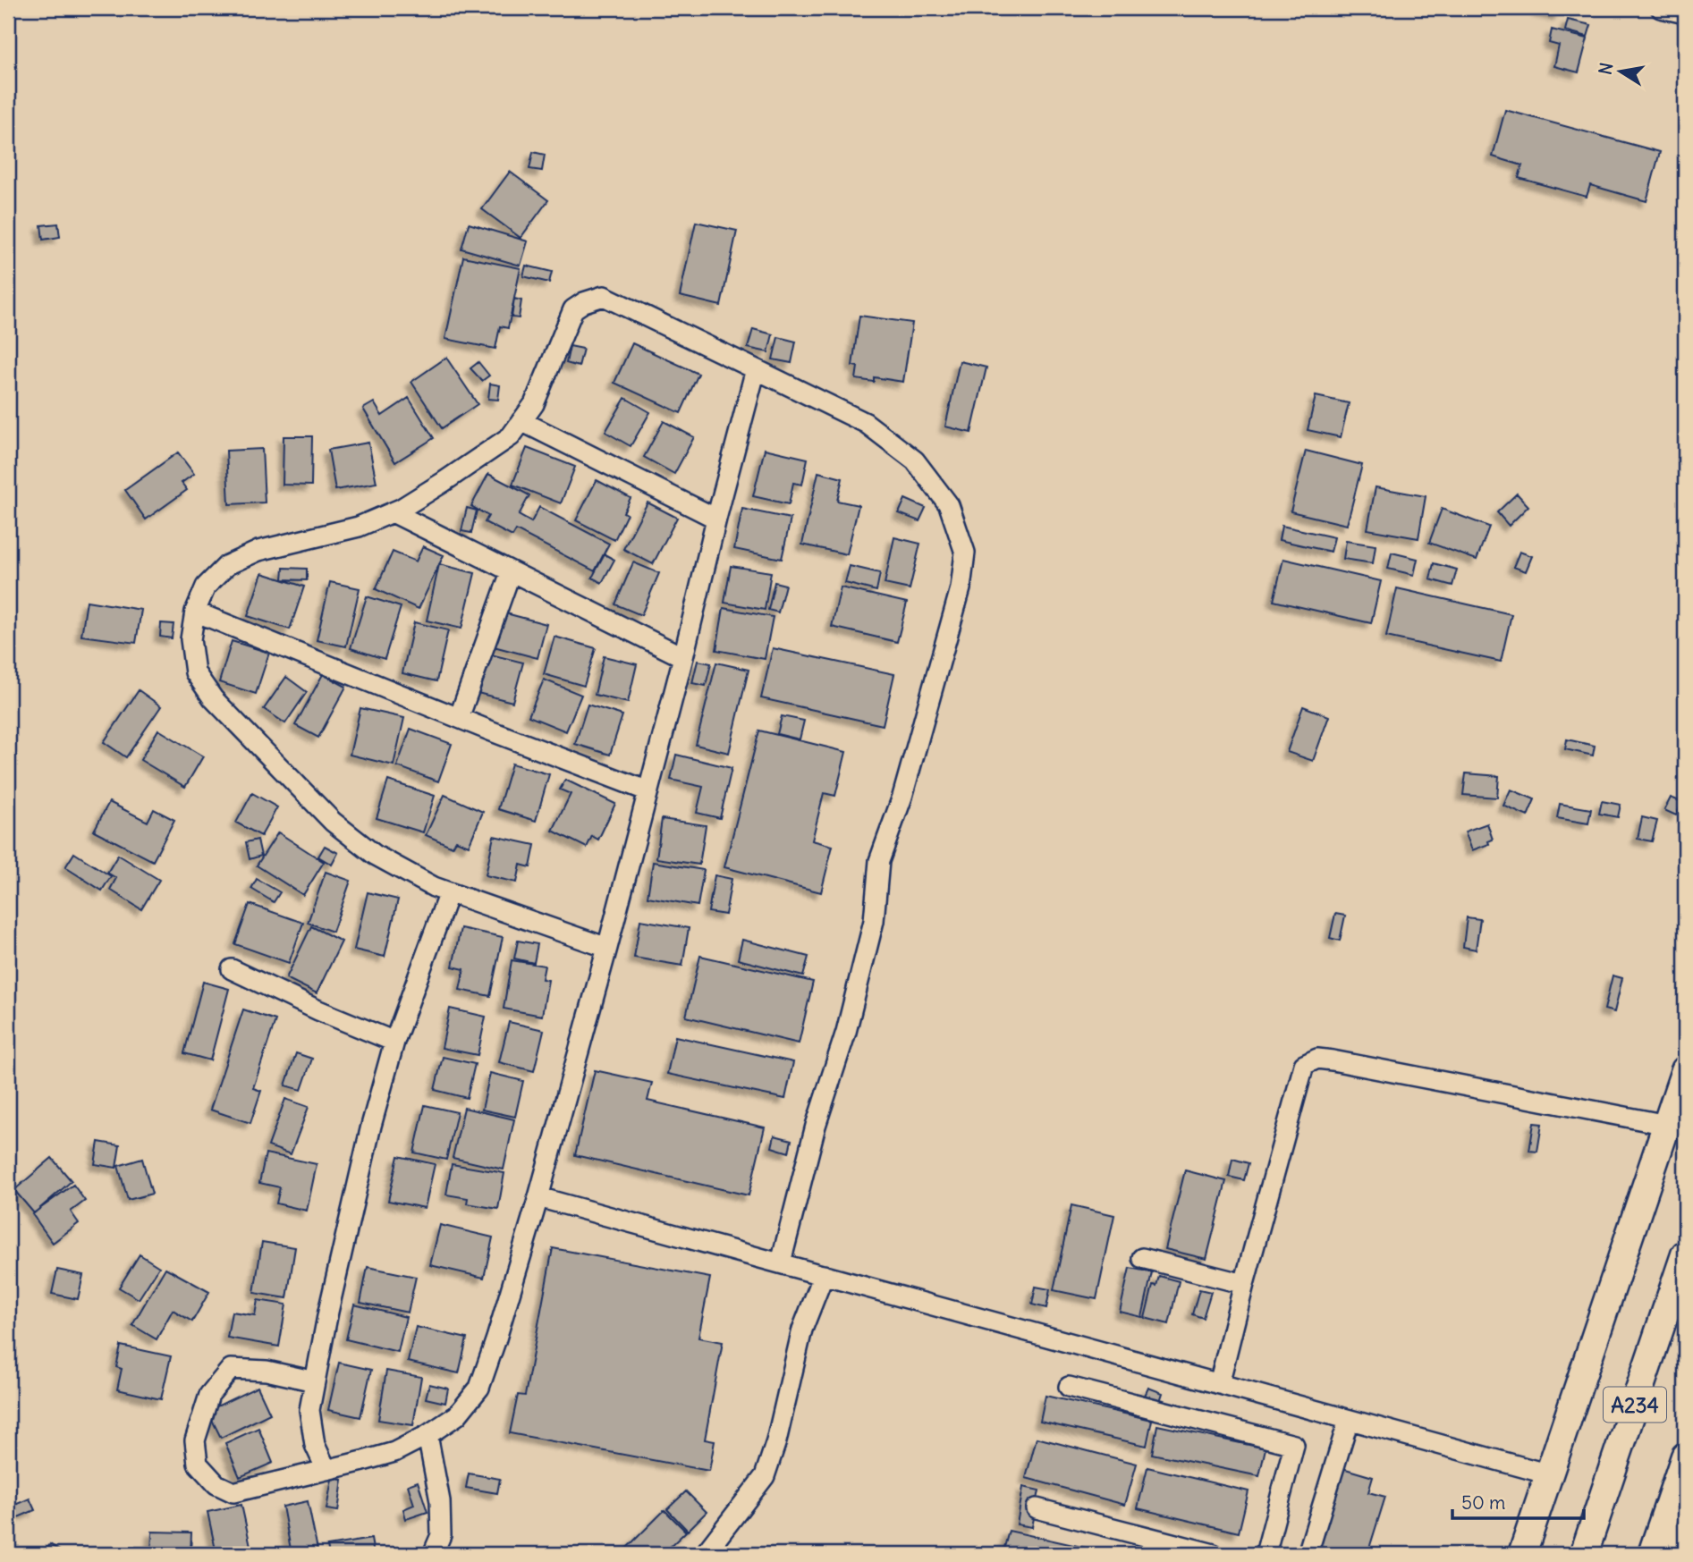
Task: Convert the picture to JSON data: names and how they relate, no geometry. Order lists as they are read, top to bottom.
{
  "streets": {
    "highway": ["A234"]
  },
  "scale_bar": "50 m",
  "north": "left"
}
